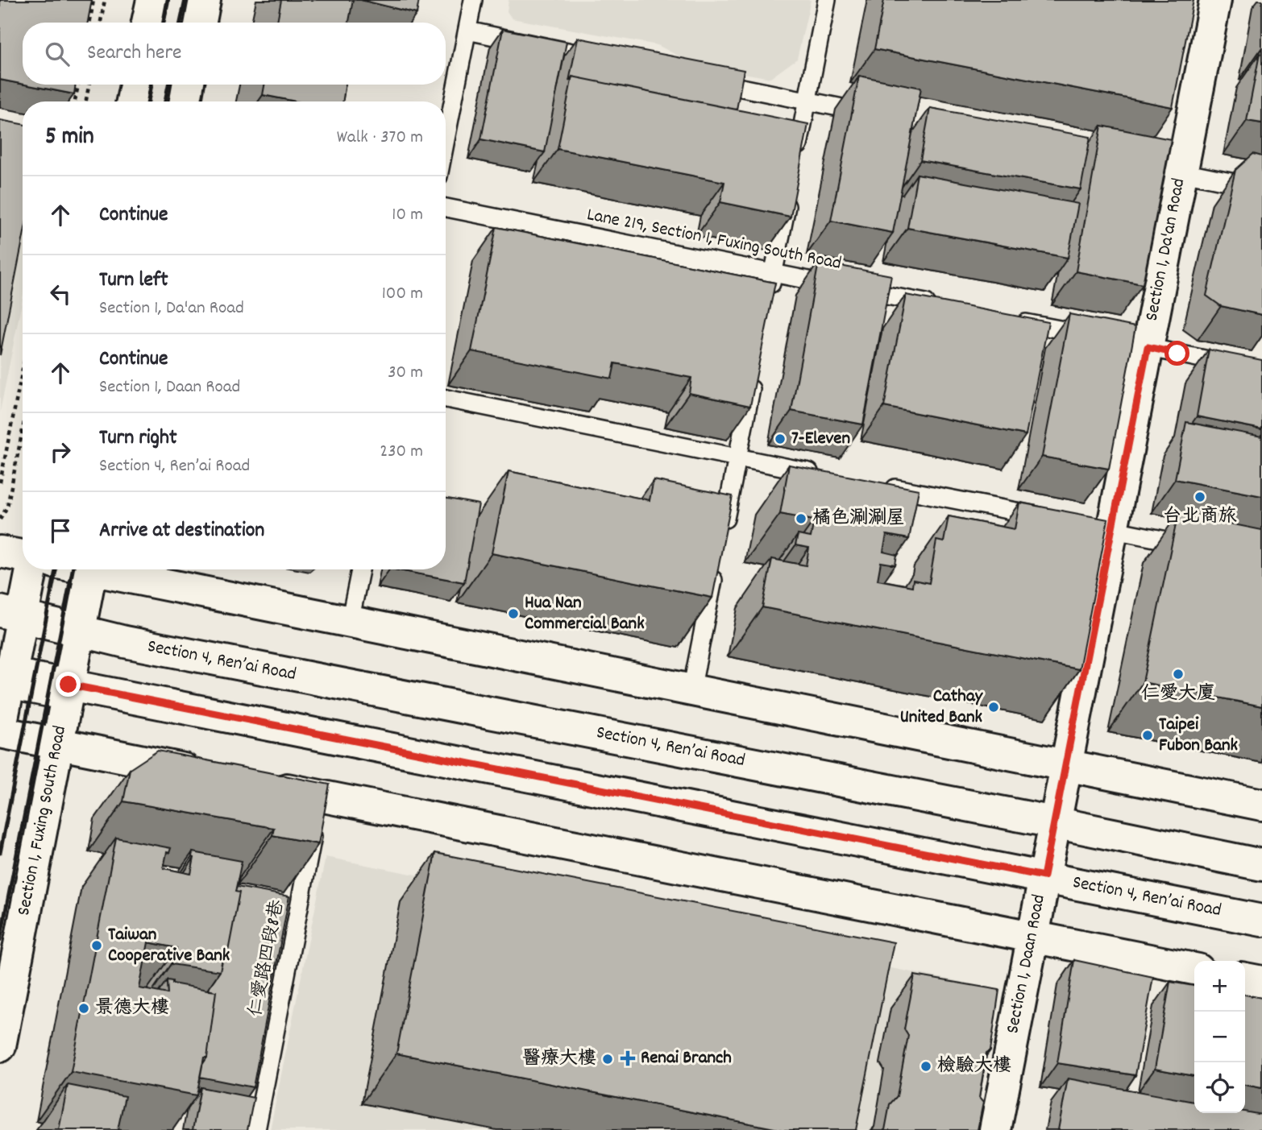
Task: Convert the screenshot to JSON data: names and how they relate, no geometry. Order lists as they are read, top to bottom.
{
  "streets": {
    "main road": [
      "Section 1, Da'an Road",
      "Section 4, Ren’ai Road",
      "Section 1, Fuxing South Road",
      "Section 1, Daan Road"
    ],
    "lane": ["Lane 219, Section 1, Fuxing South Road", "仁愛路四段8巷"]
  },
  "crossings": [
    ["Section 1, Da'an Road", "Section 1, Daan Road"],
    ["Section 4, Ren’ai Road", "Section 1, Fuxing South Road"],
    ["Section 4, Ren’ai Road", "Section 1, Daan Road"]
  ],
  "places": {
    "other": [
      "7-Eleven",
      "台北商旅",
      "橘色涮涮屋",
      "Hua Nan Commercial Bank",
      "仁愛大廈",
      "Cathay United Bank",
      "Taipei Fubon Bank",
      "Taiwan Cooperative Bank",
      "景德大樓",
      "醫療大樓",
      "檢驗大樓"
    ],
    "health": ["Renai Branch"]
  },
  "page": {
    "search": "Search here",
    "heading": ["5 min", "Walk · 370 m"],
    "list": [
      ["Continue", "10 m"],
      ["Turn left", "Section 1, Da'an Road", "100 m"],
      ["Continue", "Section 1, Daan Road", "30 m"],
      ["Turn right", "Section 4, Ren’ai Road", "230 m"],
      "Arrive at destination"
    ],
    "map_buttons": ["+", "−"]
  }
}
